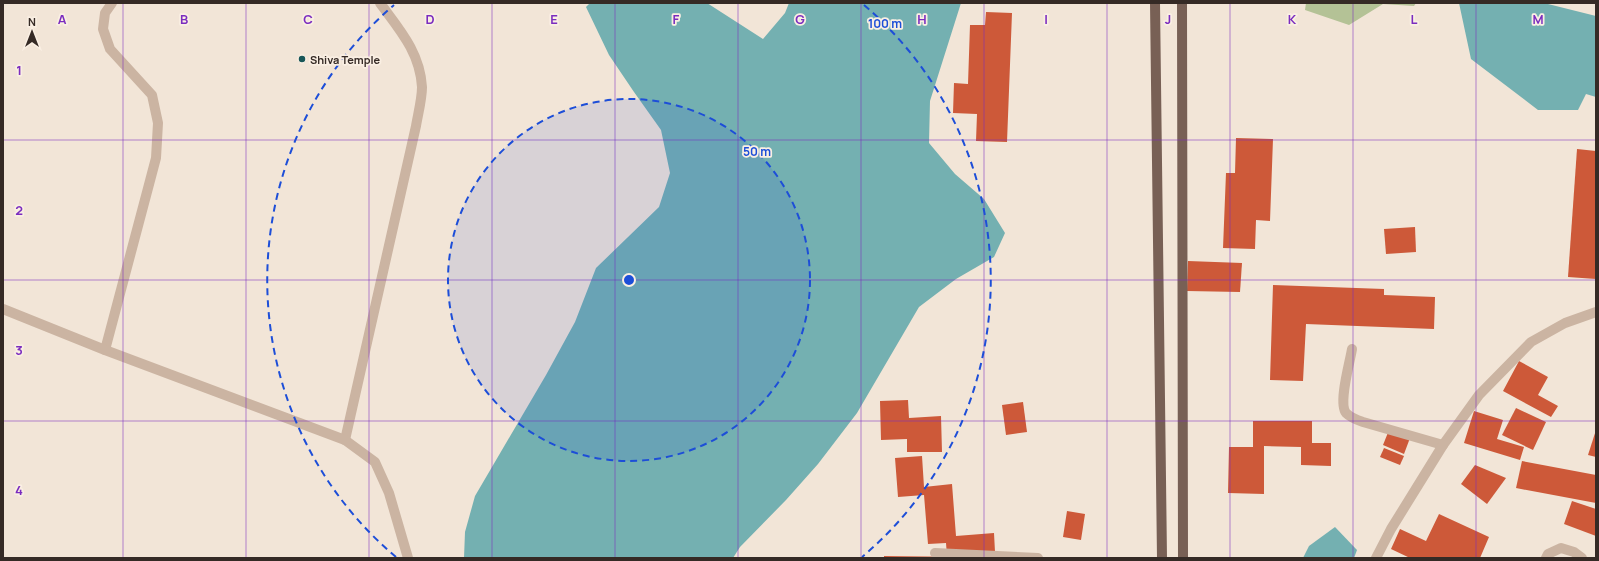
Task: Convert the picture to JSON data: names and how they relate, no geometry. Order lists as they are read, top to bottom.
{
  "places": ["Shiva Temple"],
  "north": "top",
  "grid": {
    "columns": [
      "A",
      "B",
      "C",
      "D",
      "E",
      "F",
      "G",
      "H",
      "I",
      "J",
      "K",
      "L",
      "M"
    ],
    "rows": [
      "1",
      "2",
      "3",
      "4"
    ]
  },
  "rings": ["100 m", "50 m"]
}
